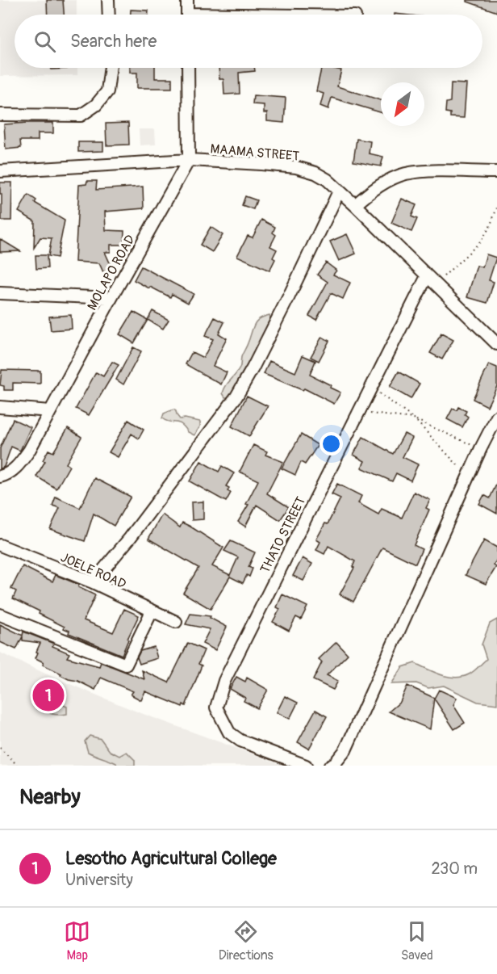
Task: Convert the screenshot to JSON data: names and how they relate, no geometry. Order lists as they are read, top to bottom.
{
  "streets": {
    "street": [
      "MAAMA STREET",
      "MOLAPO ROAD",
      "THATO STREET",
      "JOELE ROAD"
    ]
  },
  "crossings": [
    ["MAAMA STREET", "MOLAPO ROAD"],
    ["MAAMA STREET", "THATO STREET"]
  ],
  "north": "bottom left",
  "page": {
    "search": "Search here",
    "pins": "1",
    "heading": "Nearby",
    "list": [
      {
        "mark": "1",
        "name": "Lesotho Agricultural College",
        "note": "University",
        "value": "230 m"
      }
    ],
    "nav": ["Map", "Directions", "Saved"]
  }
}
